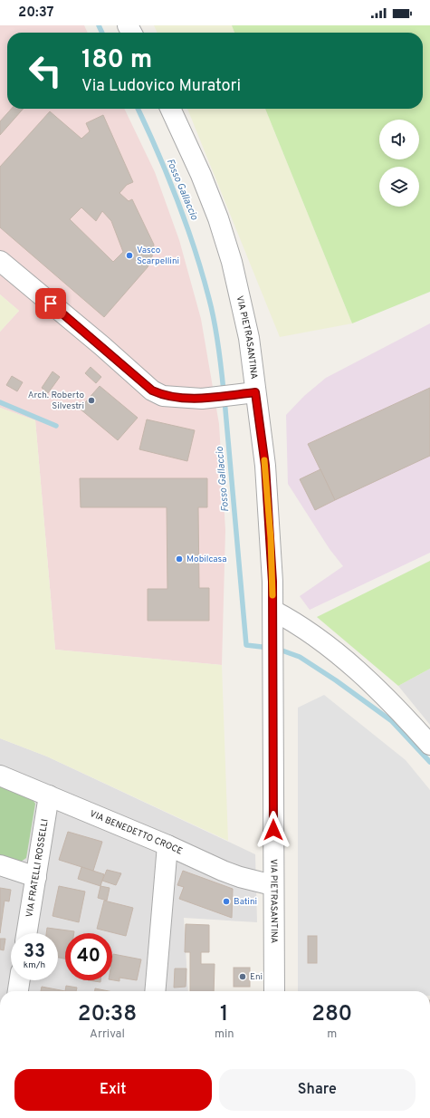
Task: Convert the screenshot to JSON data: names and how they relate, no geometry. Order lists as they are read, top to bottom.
{
  "streets": {
    "street": ["VIA PIETRASANTINA", "VIA BENEDETTO CROCE", "VIA FRATELLI ROSSELLI"]
  },
  "crossings": [
    ["VIA PIETRASANTINA", "VIA BENEDETTO CROCE"],
    ["VIA BENEDETTO CROCE", "VIA FRATELLI ROSSELLI"]
  ],
  "water": ["Fosso Gallaccio"],
  "places": [
    "Vasco Scarpellini",
    "Arch. Roberto Silvestri",
    "Mobilcasa",
    "Batini",
    "Eni"
  ],
  "page": {
    "status": "20:37",
    "turn": ["180 m", "Via Ludovico Muratori"],
    "speed": "33 km/h",
    "limit": "40",
    "eta": [
      "20:38",
      "Arrival",
      "1",
      "min",
      "280",
      "m"
    ],
    "buttons": ["Exit", "Share"]
  }
}
